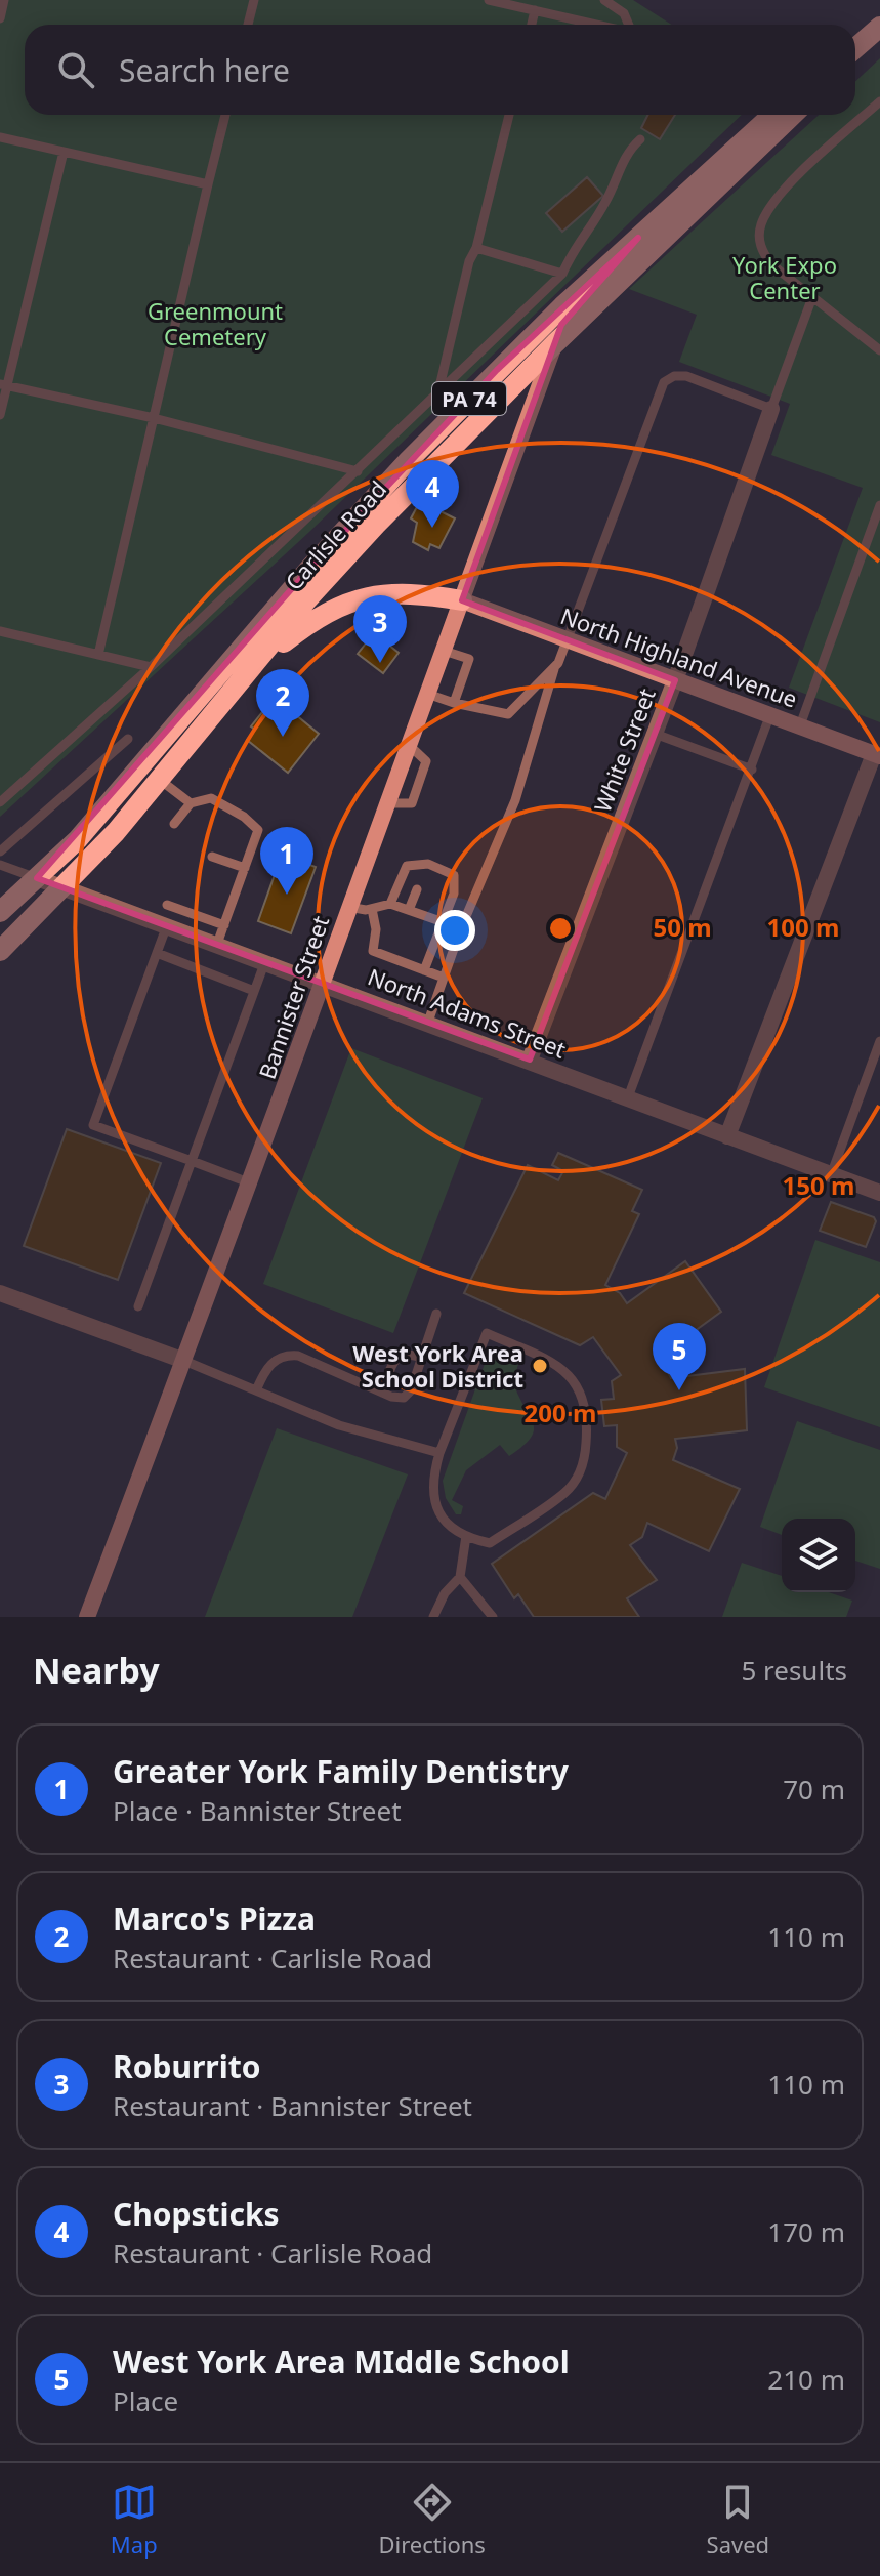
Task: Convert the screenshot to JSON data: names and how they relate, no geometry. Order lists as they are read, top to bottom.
{
  "streets": {
    "main road": ["PA 74", "Carlisle Road"],
    "street": [
      "North Highland Avenue",
      "White Street",
      "Bannister Street",
      "North Adams Street"
    ]
  },
  "crossings": [
    ["Carlisle Road", "Bannister Street"],
    ["Carlisle Road", "North Adams Street"],
    ["North Highland Avenue", "White Street"],
    ["North Highland Avenue", "Bannister Street"],
    ["White Street", "North Adams Street"],
    ["Bannister Street", "North Adams Street"]
  ],
  "parks": ["York Expo Center", "Greenmount Cemetery"],
  "places": ["West York Area School District"],
  "page": {
    "search": "Search here",
    "pins": [
      "4",
      "3",
      "2",
      "1",
      "5"
    ],
    "heading": ["Nearby", "5 results"],
    "list": [
      {
        "mark": "1",
        "name": "Greater York Family Dentistry",
        "note": "Place · Bannister Street",
        "value": "70 m"
      },
      {
        "mark": "2",
        "name": "Marco's Pizza",
        "note": "Restaurant · Carlisle Road",
        "value": "110 m"
      },
      {
        "mark": "3",
        "name": "Roburrito",
        "note": "Restaurant · Bannister Street",
        "value": "110 m"
      },
      {
        "mark": "4",
        "name": "Chopsticks",
        "note": "Restaurant · Carlisle Road",
        "value": "170 m"
      },
      {
        "mark": "5",
        "name": "West York Area MIddle School",
        "note": "Place",
        "value": "210 m"
      }
    ],
    "nav": ["Map", "Directions", "Saved"]
  },
  "rings": [
    "50 m",
    "100 m",
    "150 m",
    "200 m"
  ]
}
